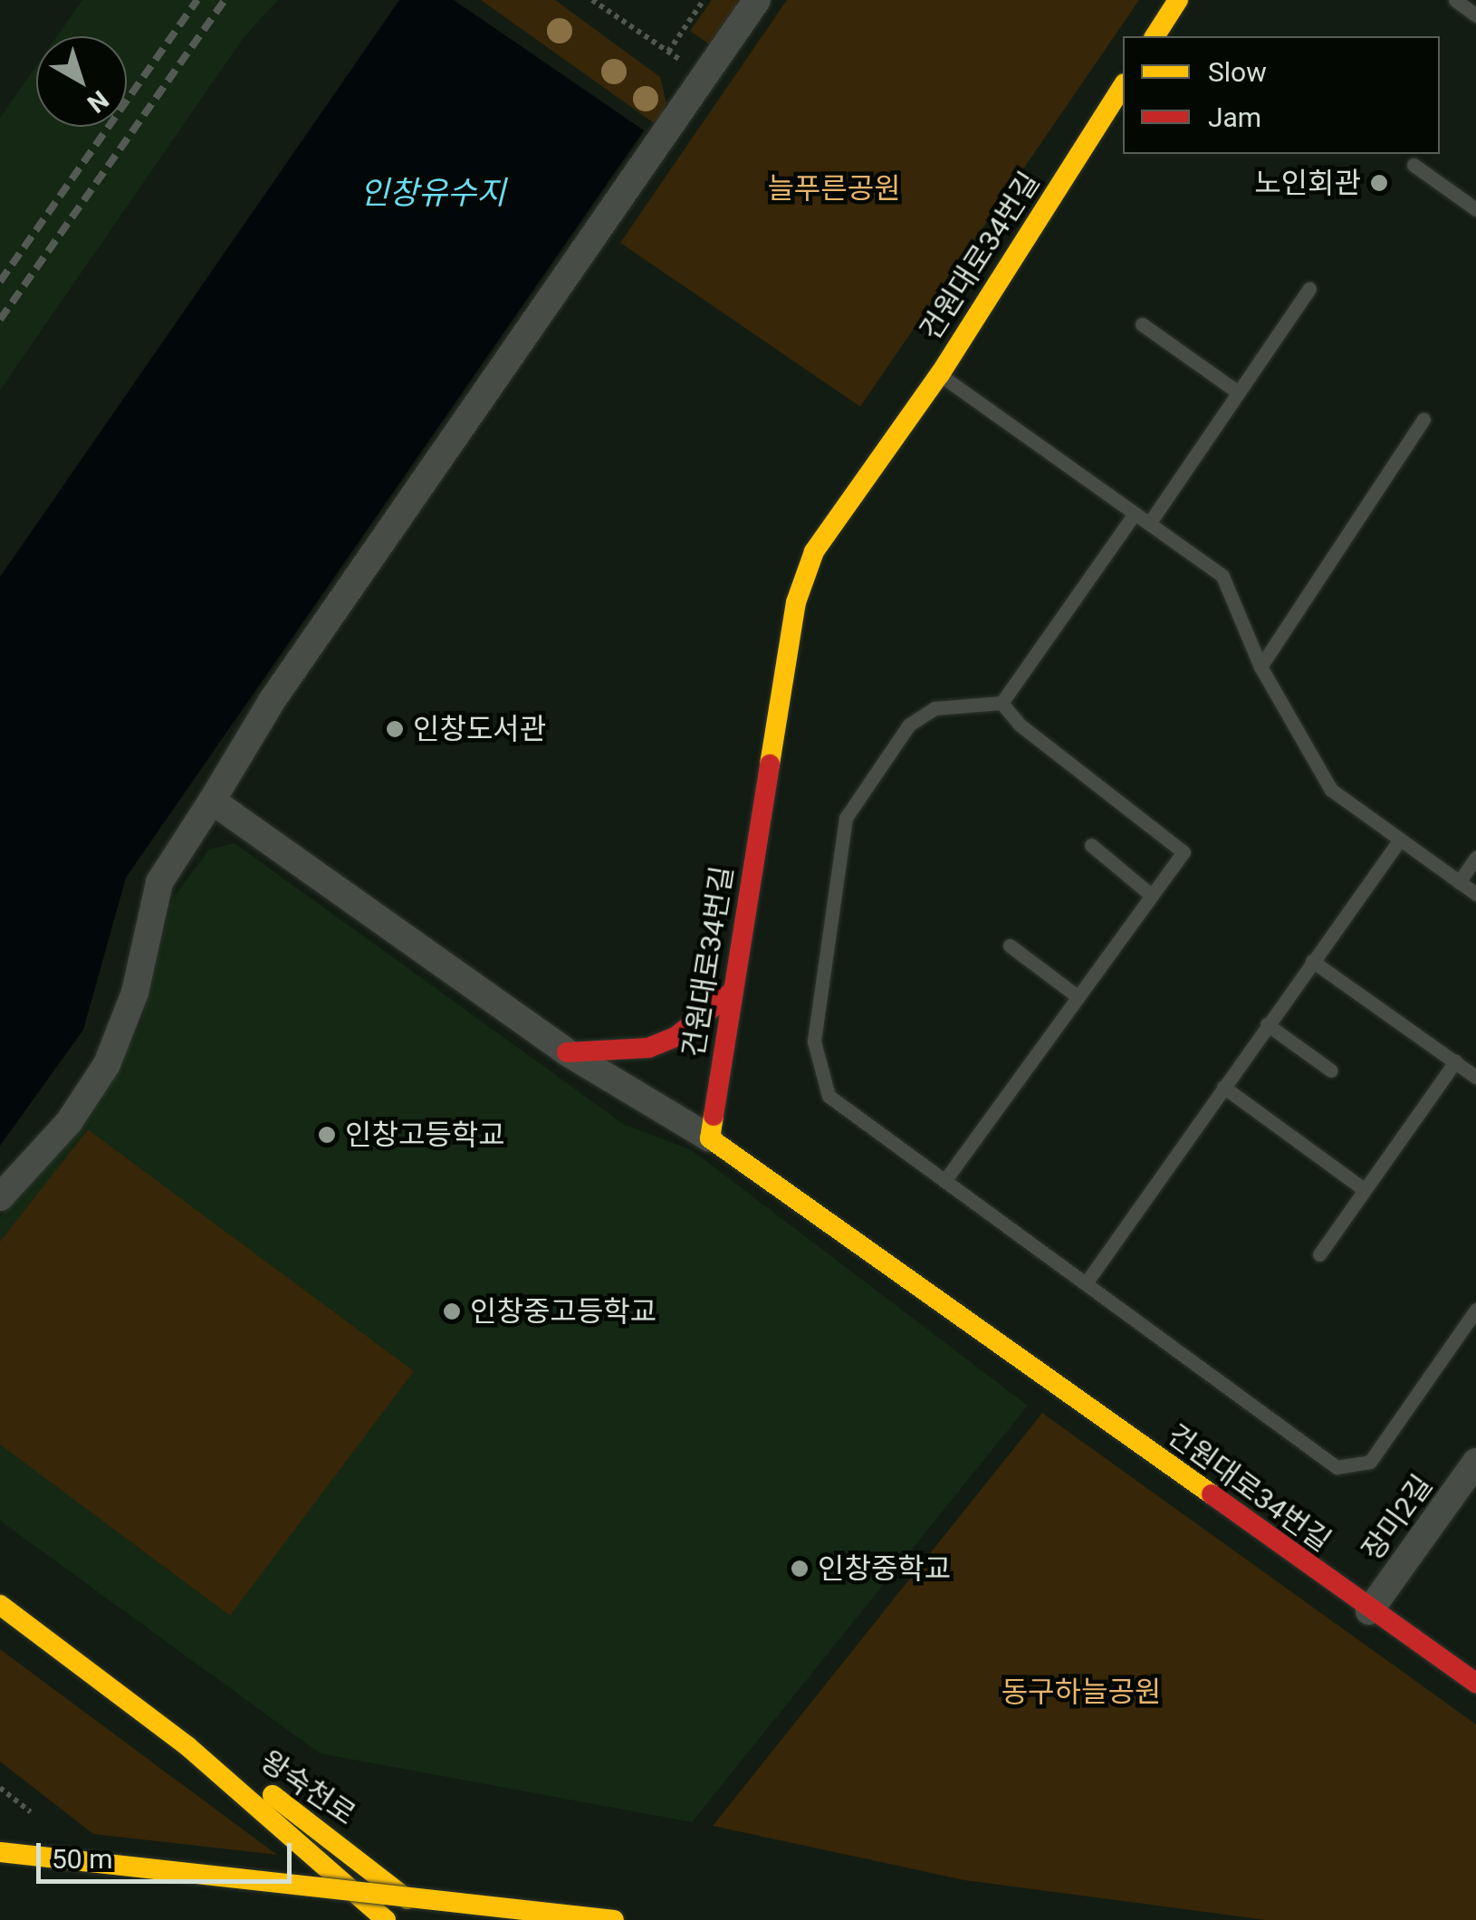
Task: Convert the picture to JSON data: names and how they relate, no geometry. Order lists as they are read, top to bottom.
{
  "streets": {
    "main road": ["건원대로34번길", "왕숙천로"],
    "street": ["장미2길"]
  },
  "crossings": [
    ["건원대로34번길", "장미2길"]
  ],
  "water": ["인창유수지"],
  "parks": ["늘푸른공원", "동구하늘공원"],
  "places": [
    "노인회관",
    "인창도서관",
    "인창고등학교",
    "인창중고등학교",
    "인창중학교"
  ],
  "legend": ["Slow", "Jam"],
  "scale_bar": "50 m",
  "north": "bottom right"
}
